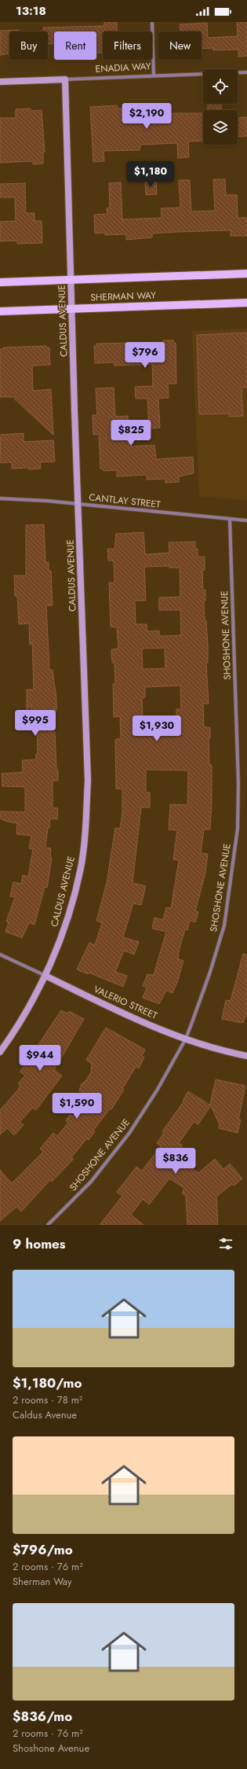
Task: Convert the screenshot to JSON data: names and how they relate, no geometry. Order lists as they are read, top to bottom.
{
  "streets": {
    "main road": ["SHERMAN WAY"],
    "street": [
      "ENADIA WAY",
      "CALDUS AVENUE",
      "CANTLAY STREET",
      "SHOSHONE AVENUE",
      "VALERIO STREET"
    ]
  },
  "crossings": [
    ["ENADIA WAY", "CALDUS AVENUE"],
    ["SHERMAN WAY", "CALDUS AVENUE"],
    ["CALDUS AVENUE", "CANTLAY STREET"],
    ["CALDUS AVENUE", "VALERIO STREET"],
    ["CANTLAY STREET", "SHOSHONE AVENUE"],
    ["SHOSHONE AVENUE", "VALERIO STREET"]
  ],
  "page": {
    "status": "13:18",
    "chip": [
      "Buy",
      "Rent",
      "Filters",
      "New"
    ],
    "price": [
      "$2,190",
      "$1,180",
      "$796",
      "$825",
      "$995",
      "$1,930",
      "$944",
      "$1,590",
      "$836"
    ],
    "heading": "9 homes",
    "list": [
      {
        "name": "$1,180/mo",
        "note": "2 rooms · 78 m² · Caldus Avenue"
      },
      {
        "name": "$796/mo",
        "note": "2 rooms · 76 m² · Sherman Way"
      },
      {
        "name": "$836/mo",
        "note": "2 rooms · 76 m² · Shoshone Avenue"
      }
    ]
  }
}
